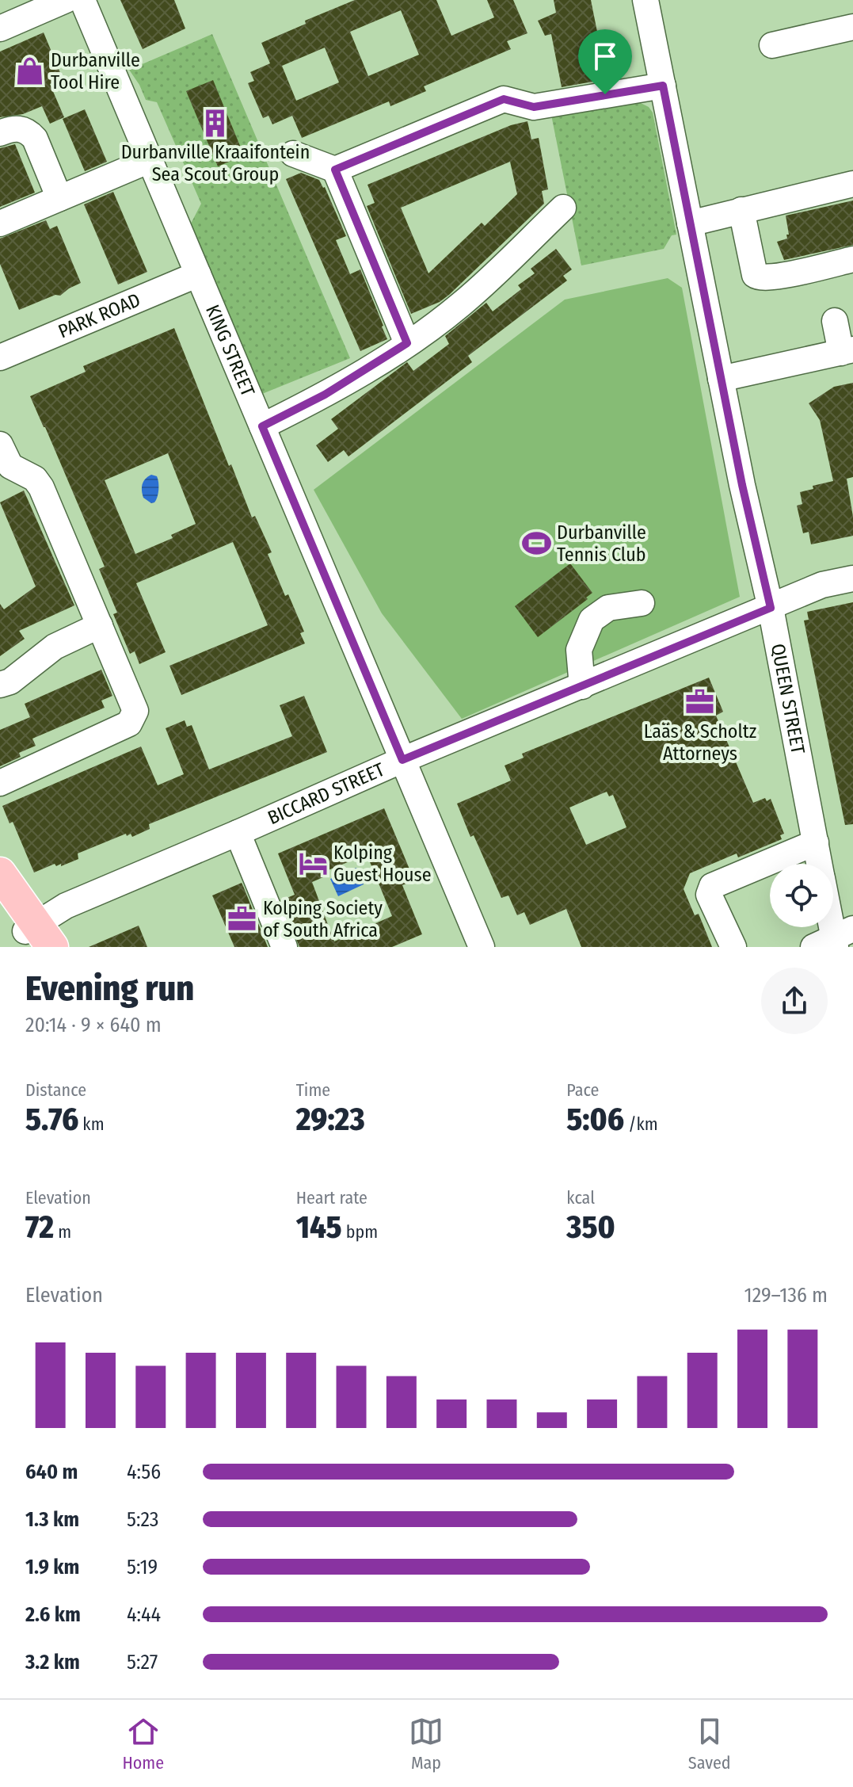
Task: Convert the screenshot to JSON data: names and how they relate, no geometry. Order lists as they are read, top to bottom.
{
  "streets": {
    "street": [
      "PARK ROAD",
      "KING STREET",
      "QUEEN STREET",
      "BICCARD STREET"
    ]
  },
  "crossings": [
    ["PARK ROAD", "KING STREET"],
    ["KING STREET", "BICCARD STREET"],
    ["QUEEN STREET", "BICCARD STREET"]
  ],
  "places": {
    "shop": ["Durbanville Tool Hire"],
    "building": ["Durbanville Kraaifontein Sea Scout Group"],
    "sports": ["Durbanville Tennis Club"],
    "office": ["Laäs & Scholtz Attorneys", "Kolping Society of South Africa"],
    "hotel": ["Kolping Guest House"]
  },
  "page": {
    "heading": ["Evening run", "20:14 · 9 × 640 m"],
    "stats": [
      ["Distance", "5.76 km"],
      ["Time", "29:23"],
      ["Pace", "5:06 /km"],
      ["Elevation", "72 m"],
      ["Heart rate", "145 bpm"],
      ["kcal", "350"]
    ],
    "chart": ["Elevation", "129–136 m"],
    "list": [
      {
        "name": "640 m",
        "note": "4:56"
      },
      {
        "name": "1.3 km",
        "note": "5:23"
      },
      {
        "name": "1.9 km",
        "note": "5:19"
      },
      {
        "name": "2.6 km",
        "note": "4:44"
      },
      {
        "name": "3.2 km",
        "note": "5:27"
      }
    ],
    "tabs": ["Home", "Map", "Saved"]
  }
}
